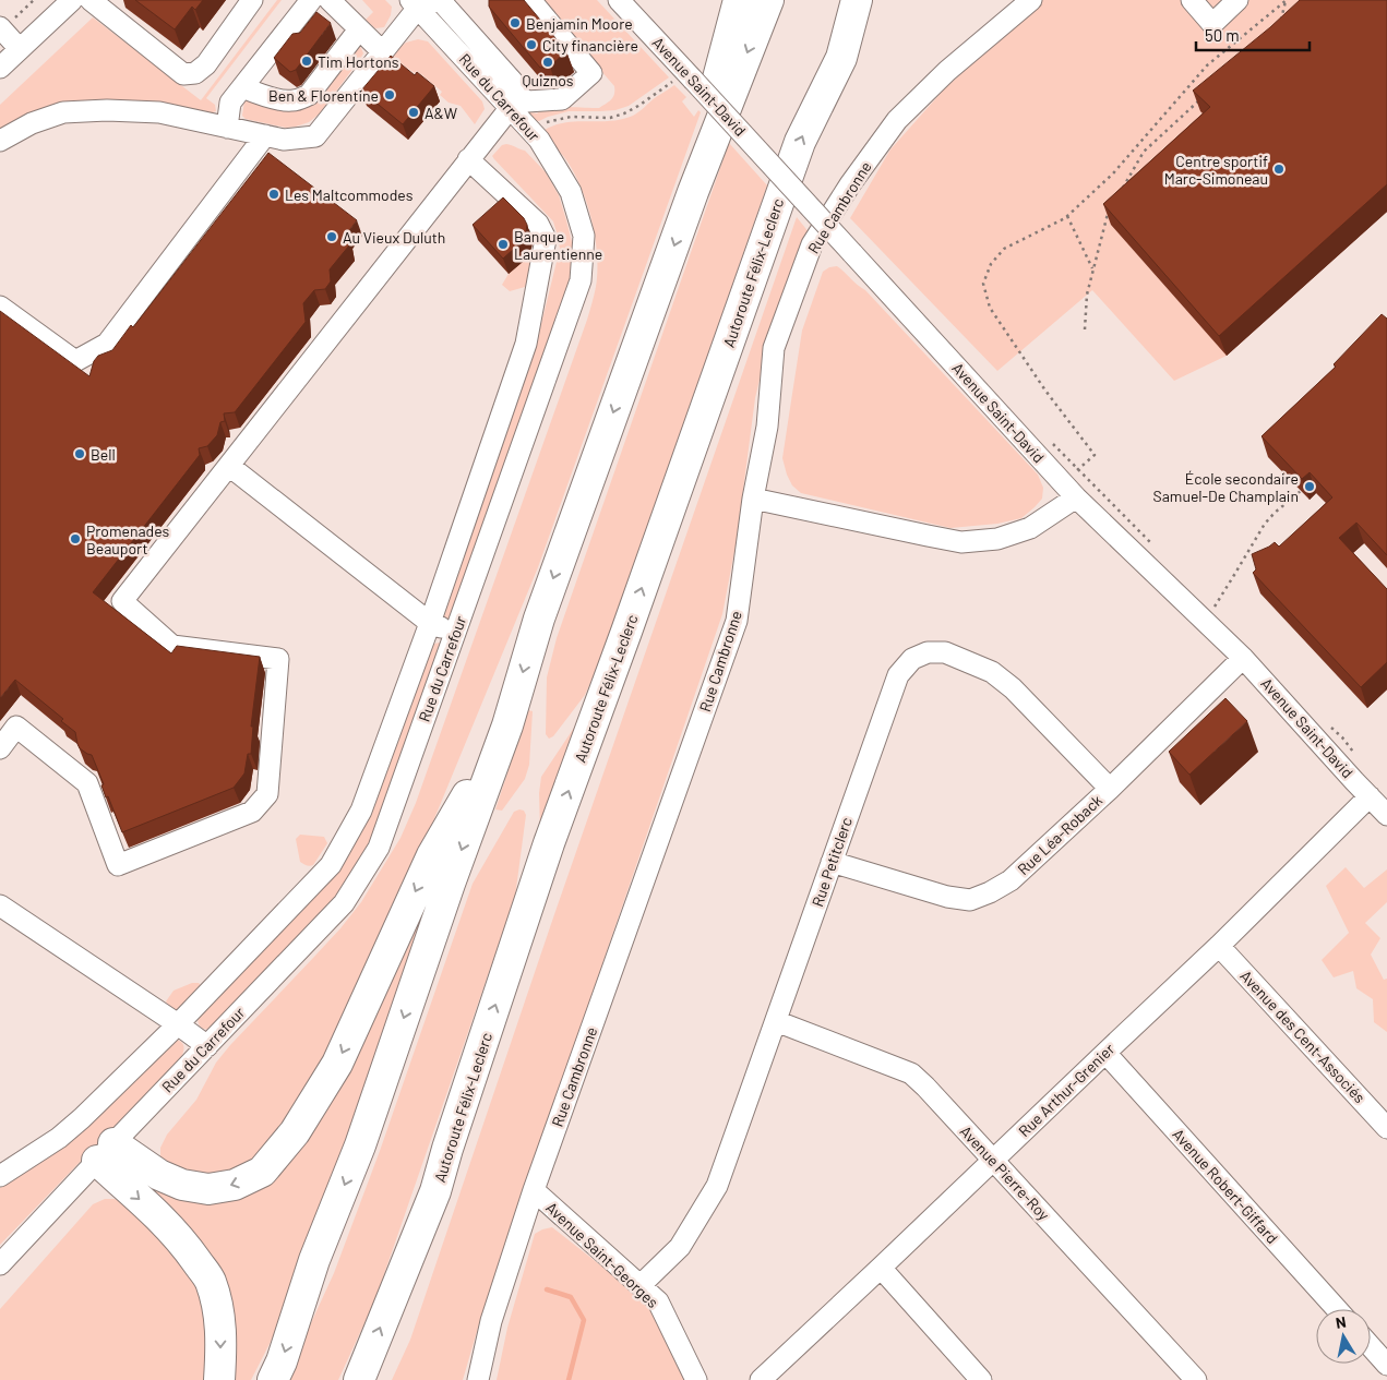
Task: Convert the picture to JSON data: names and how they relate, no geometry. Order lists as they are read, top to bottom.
{
  "streets": {
    "highway": ["Autoroute Félix-Leclerc"],
    "street": [
      "Avenue Saint-David",
      "Rue du Carrefour",
      "Rue Cambronne",
      "Rue Léa-Roback",
      "Rue Petitclerc",
      "Avenue des Cent-Associés",
      "Rue Arthur-Grenier",
      "Avenue Pierre-Roy",
      "Avenue Robert-Giffard",
      "Avenue Saint-Georges"
    ]
  },
  "crossings": [
    ["Avenue Saint-David", "Rue Léa-Roback"],
    ["Avenue Saint-David", "Rue Arthur-Grenier"],
    ["Rue Cambronne", "Avenue Saint-Georges"],
    ["Rue Léa-Roback", "Rue Petitclerc"],
    ["Rue Petitclerc", "Avenue Pierre-Roy"],
    ["Rue Petitclerc", "Avenue Saint-Georges"],
    ["Avenue des Cent-Associés", "Rue Arthur-Grenier"],
    ["Rue Arthur-Grenier", "Avenue Pierre-Roy"],
    ["Rue Arthur-Grenier", "Avenue Robert-Giffard"]
  ],
  "places": [
    "Benjamin Moore",
    "City financière",
    "Tim Hortons",
    "Quiznos",
    "Ben & Florentine",
    "A&W",
    "Centre sportif Marc-Simoneau",
    "Les Maltcommodes",
    "Au Vieux Duluth",
    "Banque Laurentienne",
    "Bell",
    "École secondaire Samuel-De Champlain",
    "Promenades Beauport"
  ],
  "scale_bar": "50 m",
  "north": "top"
}
